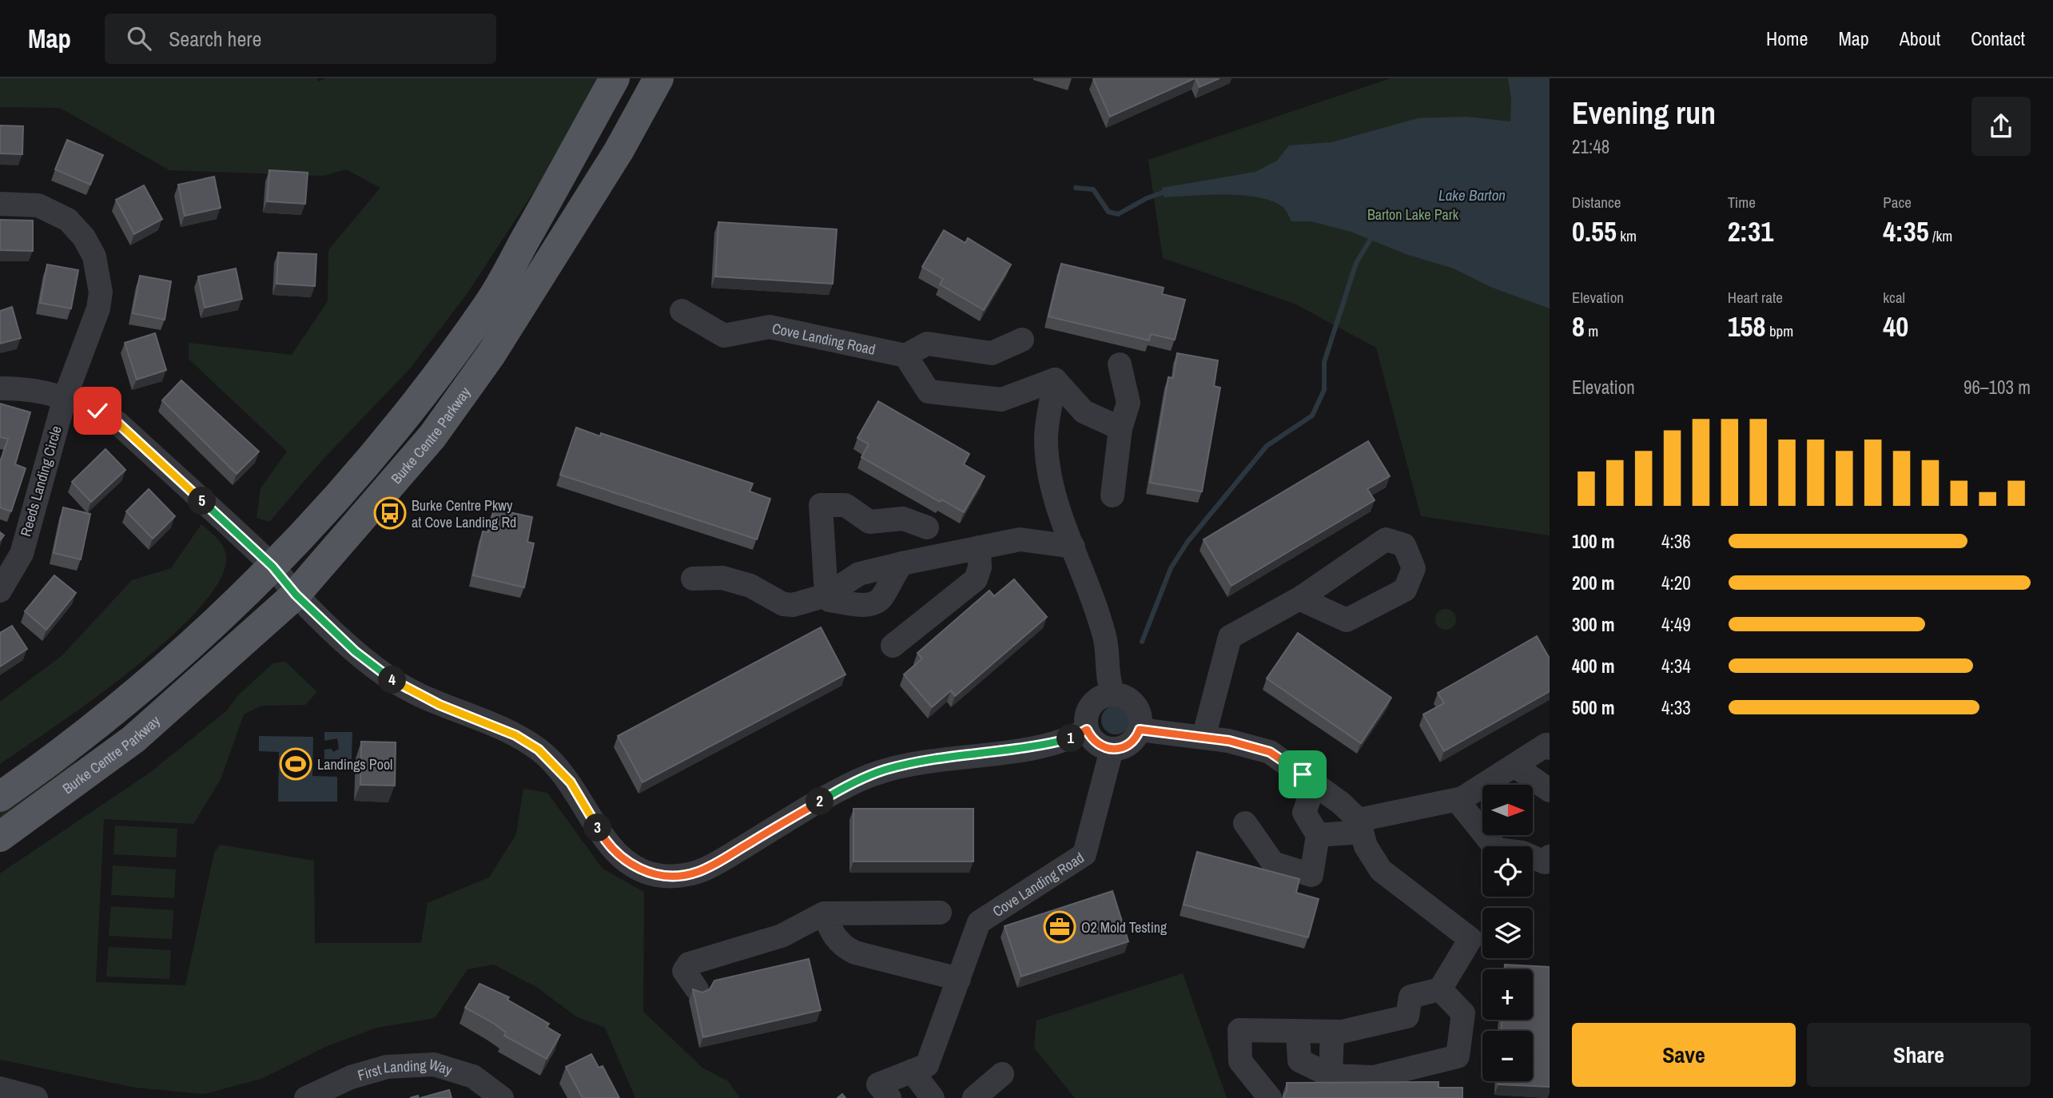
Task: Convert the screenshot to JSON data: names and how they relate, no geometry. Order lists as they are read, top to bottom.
{
  "streets": {
    "main road": ["Burke Centre Parkway"],
    "street": ["Cove Landing Road", "Reeds Landing Circle", "First Landing Way"]
  },
  "water": ["Lake Barton"],
  "parks": ["Barton Lake Park"],
  "places": {
    "bus stop": ["Burke Centre Pkwy at Cove Landing Rd"],
    "sports": ["Landings Pool"],
    "office": ["O2 Mold Testing"]
  },
  "north": "right",
  "page": {
    "header": "Map",
    "search": "Search here",
    "nav": [
      "Home",
      "Map",
      "About",
      "Contact"
    ],
    "heading": ["Evening run", "21:48"],
    "stats": [
      ["Distance", "0.55 km"],
      ["Time", "2:31"],
      ["Pace", "4:35 /km"],
      ["Elevation", "8 m"],
      ["Heart rate", "158 bpm"],
      ["kcal", "40"]
    ],
    "chart": ["Elevation", "96–103 m"],
    "pins": [
      "5",
      "4",
      "1",
      "2",
      "3"
    ],
    "list": [
      {
        "name": "100 m",
        "note": "4:36"
      },
      {
        "name": "200 m",
        "note": "4:20"
      },
      {
        "name": "300 m",
        "note": "4:49"
      },
      {
        "name": "400 m",
        "note": "4:34"
      },
      {
        "name": "500 m",
        "note": "4:33"
      }
    ],
    "map_buttons": ["+", "−"],
    "buttons": ["Save", "Share"]
  }
}
